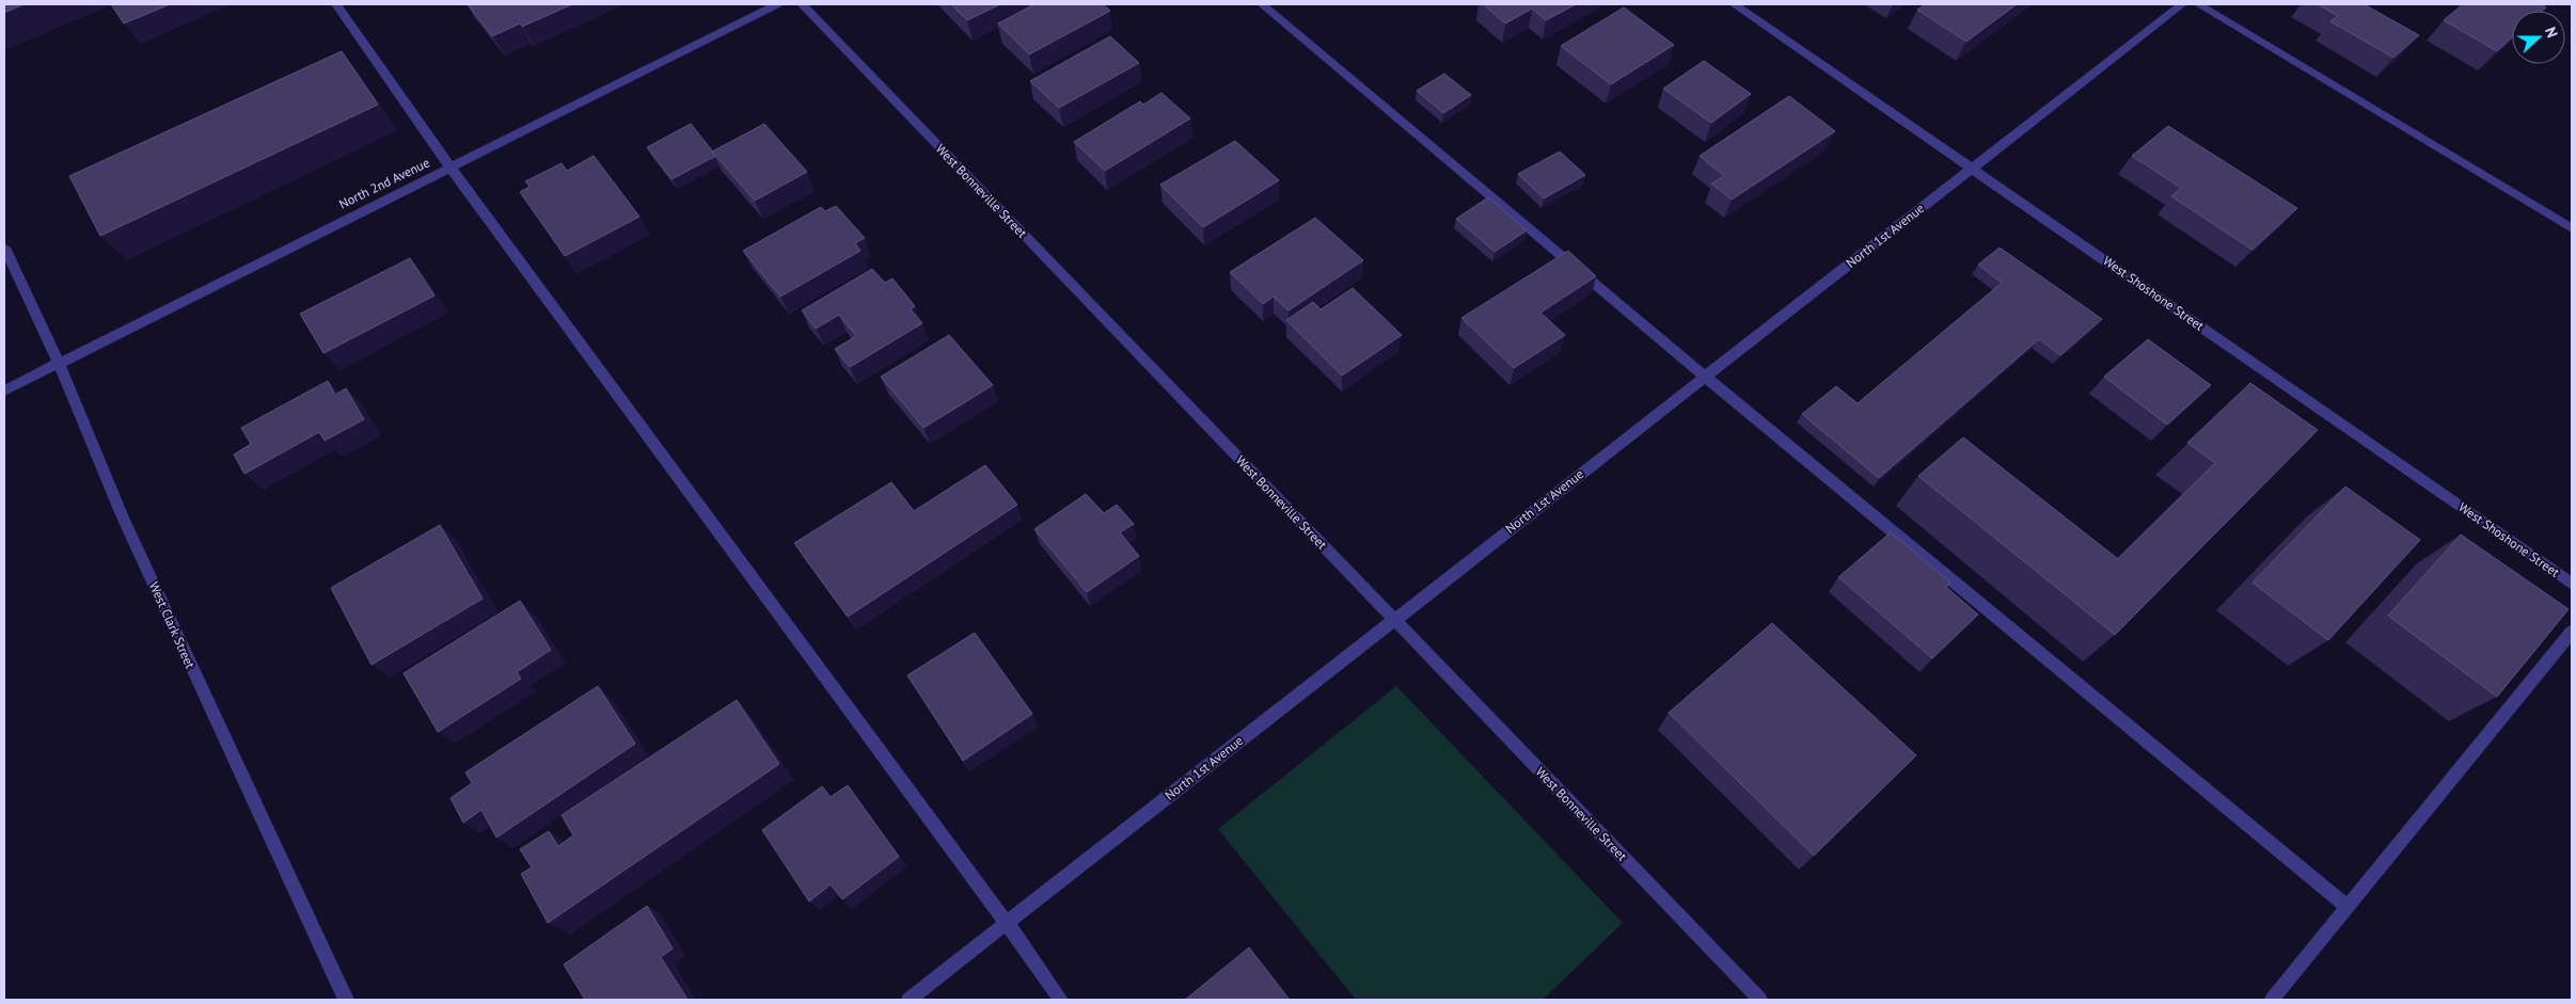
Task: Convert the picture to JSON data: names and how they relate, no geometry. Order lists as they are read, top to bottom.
{
  "streets": {
    "street": [
      "North 2nd Avenue",
      "West Bonneville Street",
      "North 1st Avenue",
      "West Shoshone Street",
      "West Clark Street"
    ]
  },
  "crossings": [
    ["North 2nd Avenue", "West Clark Street"],
    ["West Bonneville Street", "North 1st Avenue"],
    ["North 1st Avenue", "West Shoshone Street"]
  ],
  "north": "right"
}
